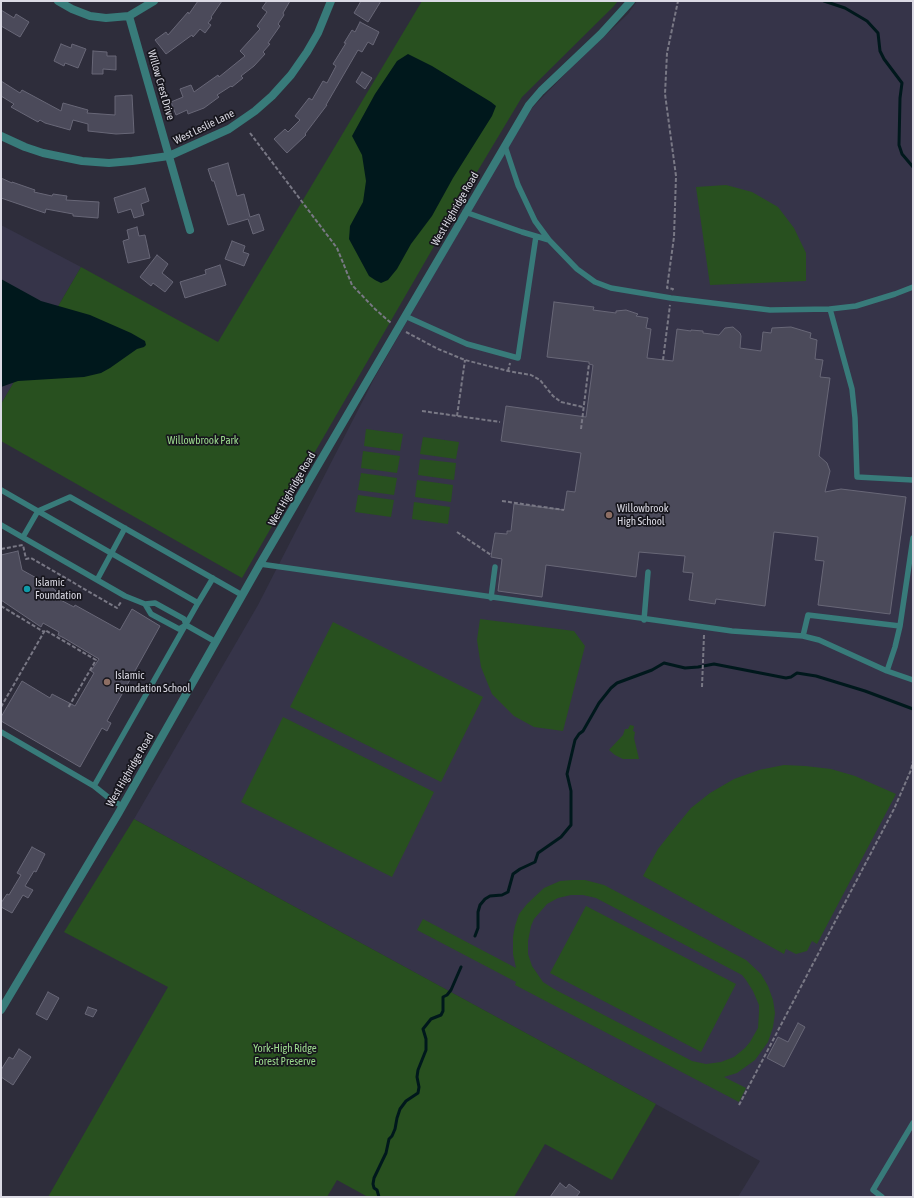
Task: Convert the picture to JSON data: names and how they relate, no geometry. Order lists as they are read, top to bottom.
{
  "streets": {
    "street": ["Willow Crest Drive", "West Leslie Lane", "West Highridge Road"]
  },
  "crossings": [
    ["Willow Crest Drive", "West Leslie Lane"]
  ],
  "parks": ["Willowbrook Park", "York-High Ridge Forest Preserve"],
  "places": ["Willowbrook High School", "Islamic Foundation", "Islamic Foundation School"]
}
